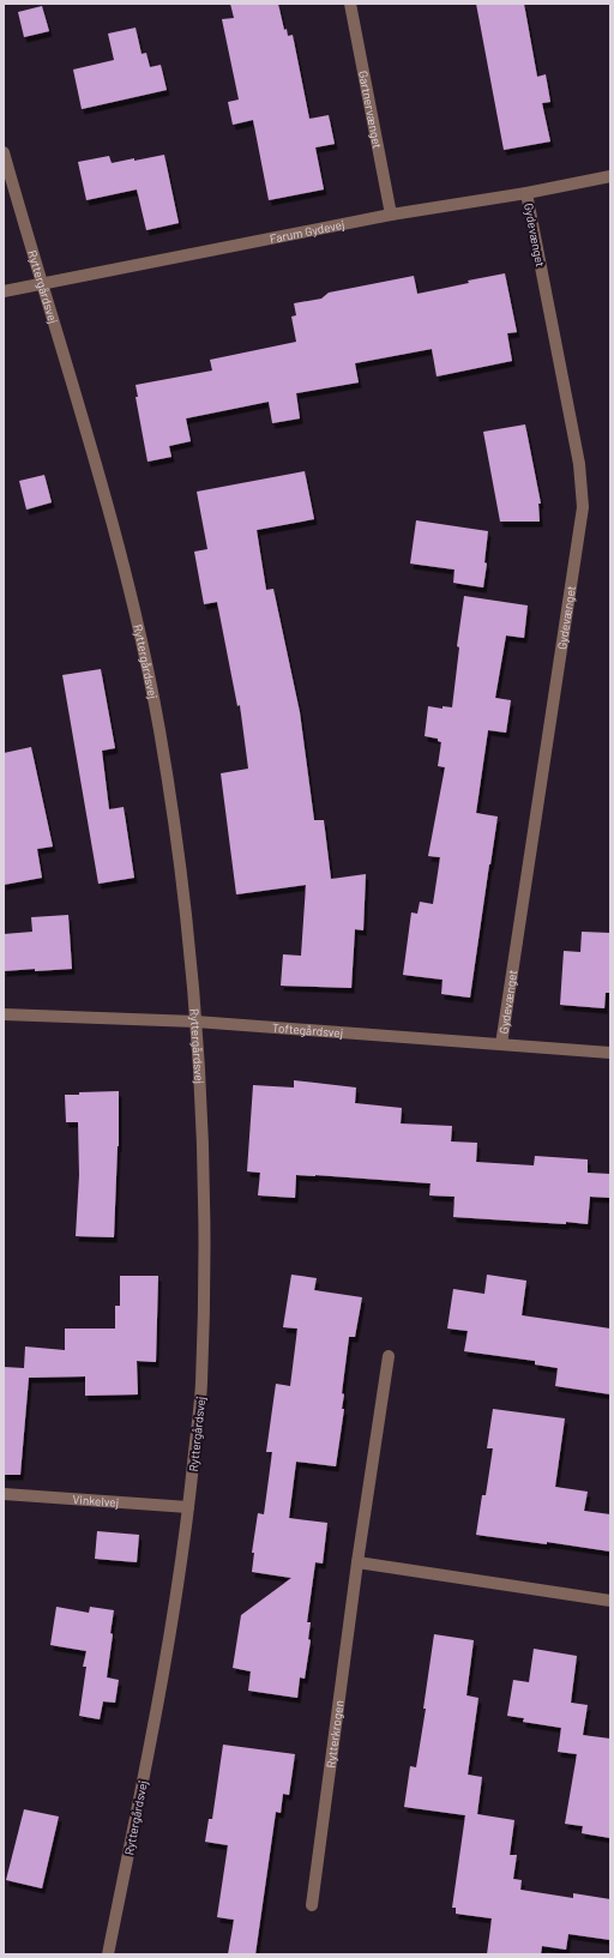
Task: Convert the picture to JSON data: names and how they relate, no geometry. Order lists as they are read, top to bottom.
{
  "streets": {
    "street": [
      "Gartnervænget",
      "Farum Gydevej",
      "Gydevænget",
      "Ryttergårdsvej",
      "Toftegårdsvej",
      "Vinkelvej",
      "Rytterkrogen"
    ]
  },
  "crossings": [
    ["Gartnervænget", "Farum Gydevej"],
    ["Farum Gydevej", "Gydevænget"],
    ["Farum Gydevej", "Ryttergårdsvej"],
    ["Gydevænget", "Toftegårdsvej"],
    ["Ryttergårdsvej", "Toftegårdsvej"],
    ["Ryttergårdsvej", "Vinkelvej"]
  ]
}
